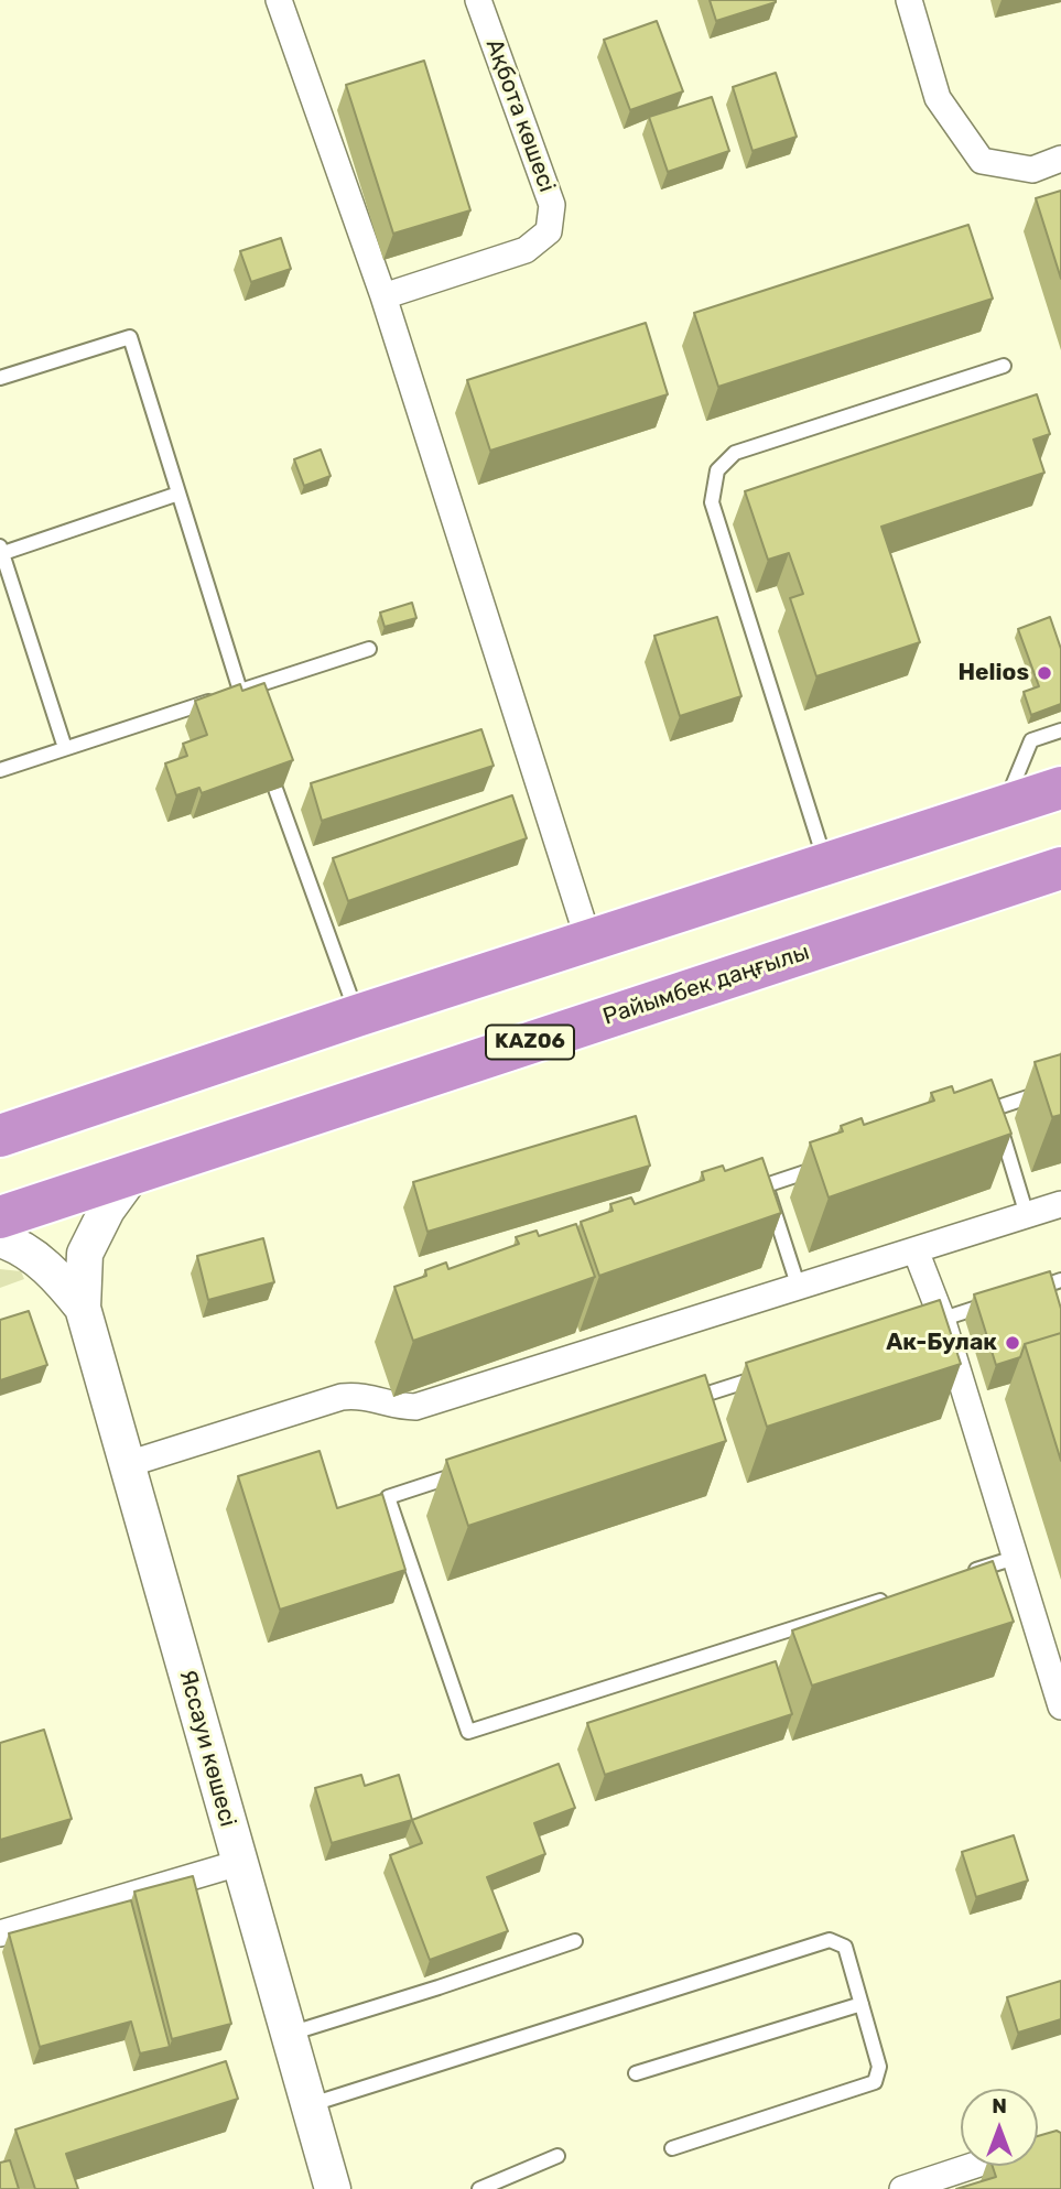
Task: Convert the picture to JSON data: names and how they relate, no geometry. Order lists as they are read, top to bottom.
{
  "streets": {
    "highway": ["Райымбек даңғылы", "KАZ06"],
    "main road": ["Яссауи көшесі"],
    "street": ["Ақбота көшесі"]
  },
  "places": ["Helios", "Ак-Булак"],
  "north": "top"
}
